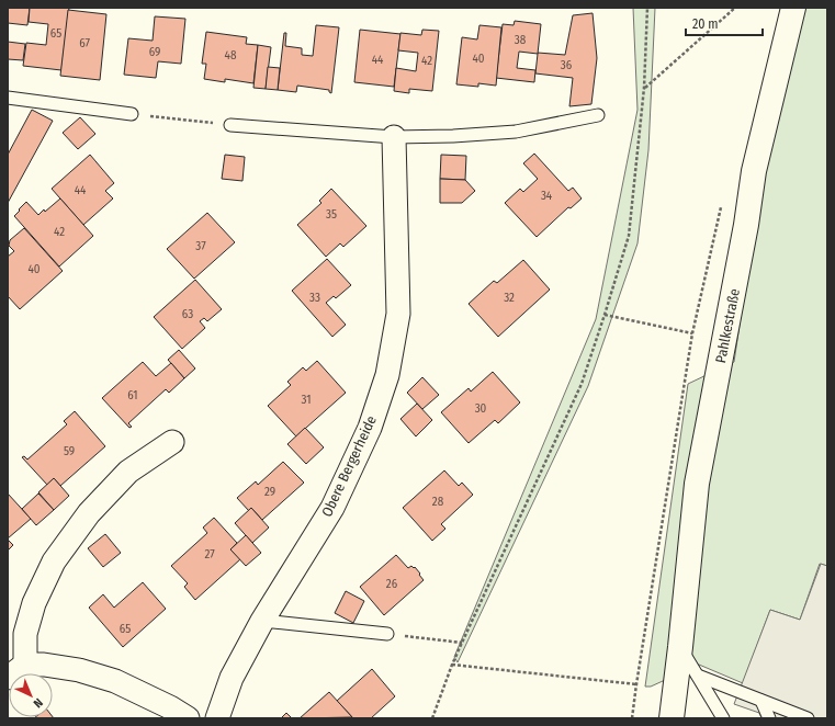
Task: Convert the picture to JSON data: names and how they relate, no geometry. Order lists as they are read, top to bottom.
{
  "streets": {
    "street": ["Pahlkestraße", "Obere Bergerheide"]
  },
  "house_numbers": [
    "65",
    "38",
    "67",
    "69",
    "48",
    "40",
    "44",
    "42",
    "36",
    "44",
    "34",
    "35",
    "42",
    "37",
    "40",
    "33",
    "32",
    "63",
    "61",
    "31",
    "30",
    "59",
    "29",
    "28",
    "27",
    "26",
    "65"
  ],
  "scale_bar": "20 m",
  "north": "bottom right"
}
